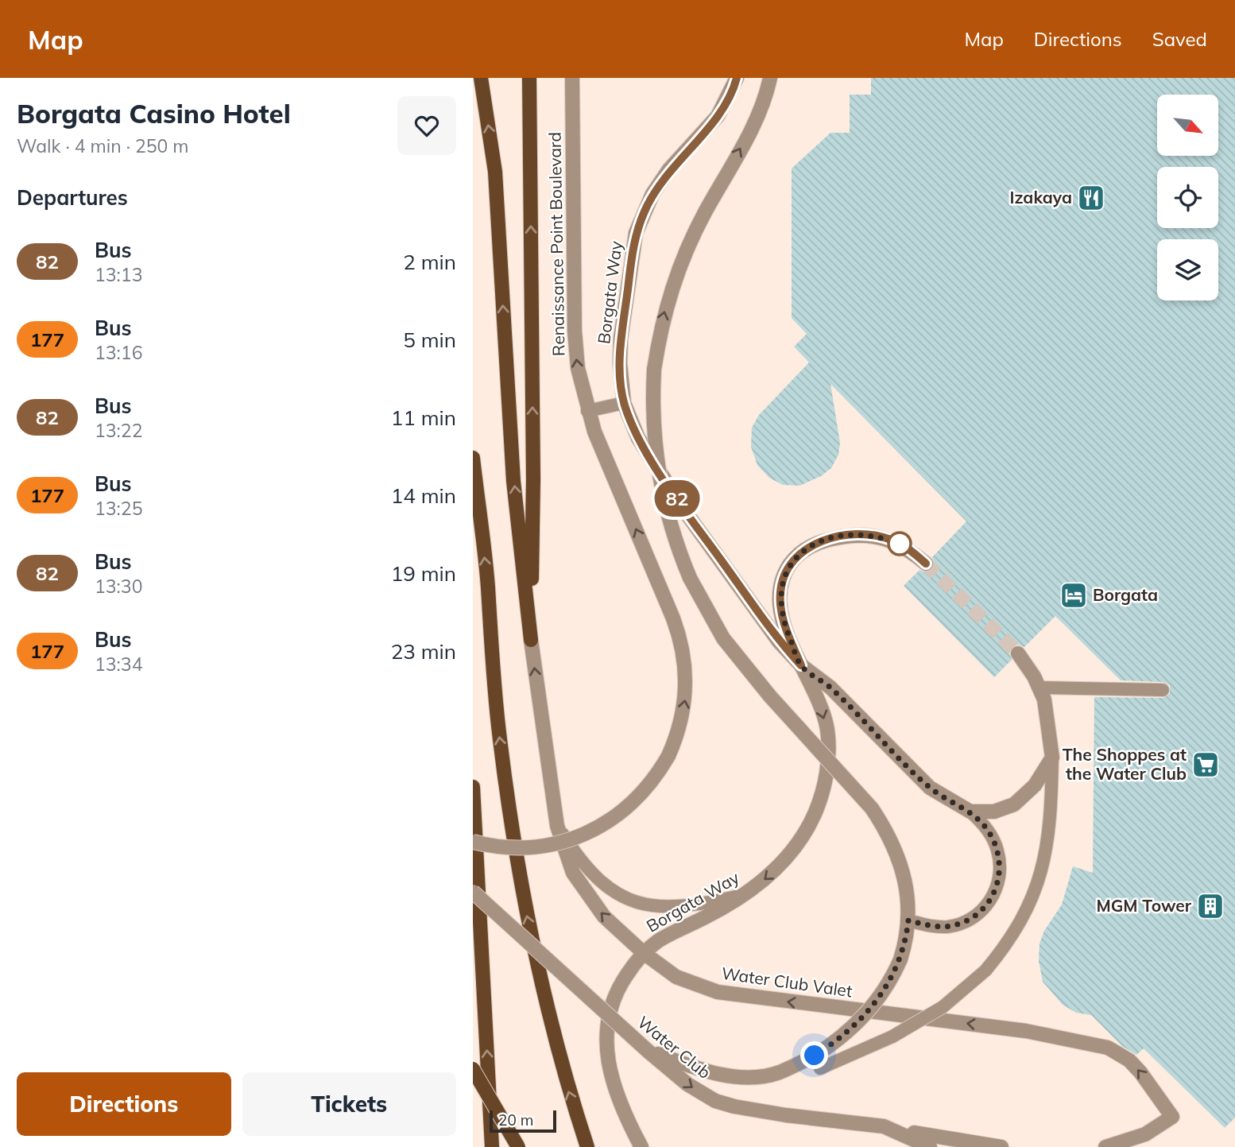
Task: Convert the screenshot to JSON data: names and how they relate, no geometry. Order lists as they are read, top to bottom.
{
  "streets": {
    "street": [
      "Renaissance Point Boulevard",
      "Borgata Way",
      "Water Club Valet",
      "Water Club"
    ]
  },
  "crossings": [
    ["Borgata Way", "Water Club Valet"]
  ],
  "one_way": ["Renaissance Point Boulevard"],
  "places": {
    "restaurant": ["Izakaya"],
    "hotel": ["Borgata"],
    "supermarket": ["The Shoppes at the Water Club"],
    "building": ["MGM Tower"]
  },
  "lines": ["bus line 82"],
  "scale_bar": "20 m",
  "north": "bottom right",
  "page": {
    "header": "Map",
    "nav": ["Map", "Directions", "Saved"],
    "heading": [
      ["Borgata Casino Hotel", "Walk · 4 min · 250 m"],
      "Departures"
    ],
    "on_map": "82",
    "list": [
      {
        "mark": "82",
        "name": "Bus",
        "note": "13:13",
        "value": "2 min"
      },
      {
        "mark": "177",
        "name": "Bus",
        "note": "13:16",
        "value": "5 min"
      },
      {
        "mark": "82",
        "name": "Bus",
        "note": "13:22",
        "value": "11 min"
      },
      {
        "mark": "177",
        "name": "Bus",
        "note": "13:25",
        "value": "14 min"
      },
      {
        "mark": "82",
        "name": "Bus",
        "note": "13:30",
        "value": "19 min"
      },
      {
        "mark": "177",
        "name": "Bus",
        "note": "13:34",
        "value": "23 min"
      }
    ],
    "buttons": ["Directions", "Tickets"],
    "scale": "20 m"
  }
}
